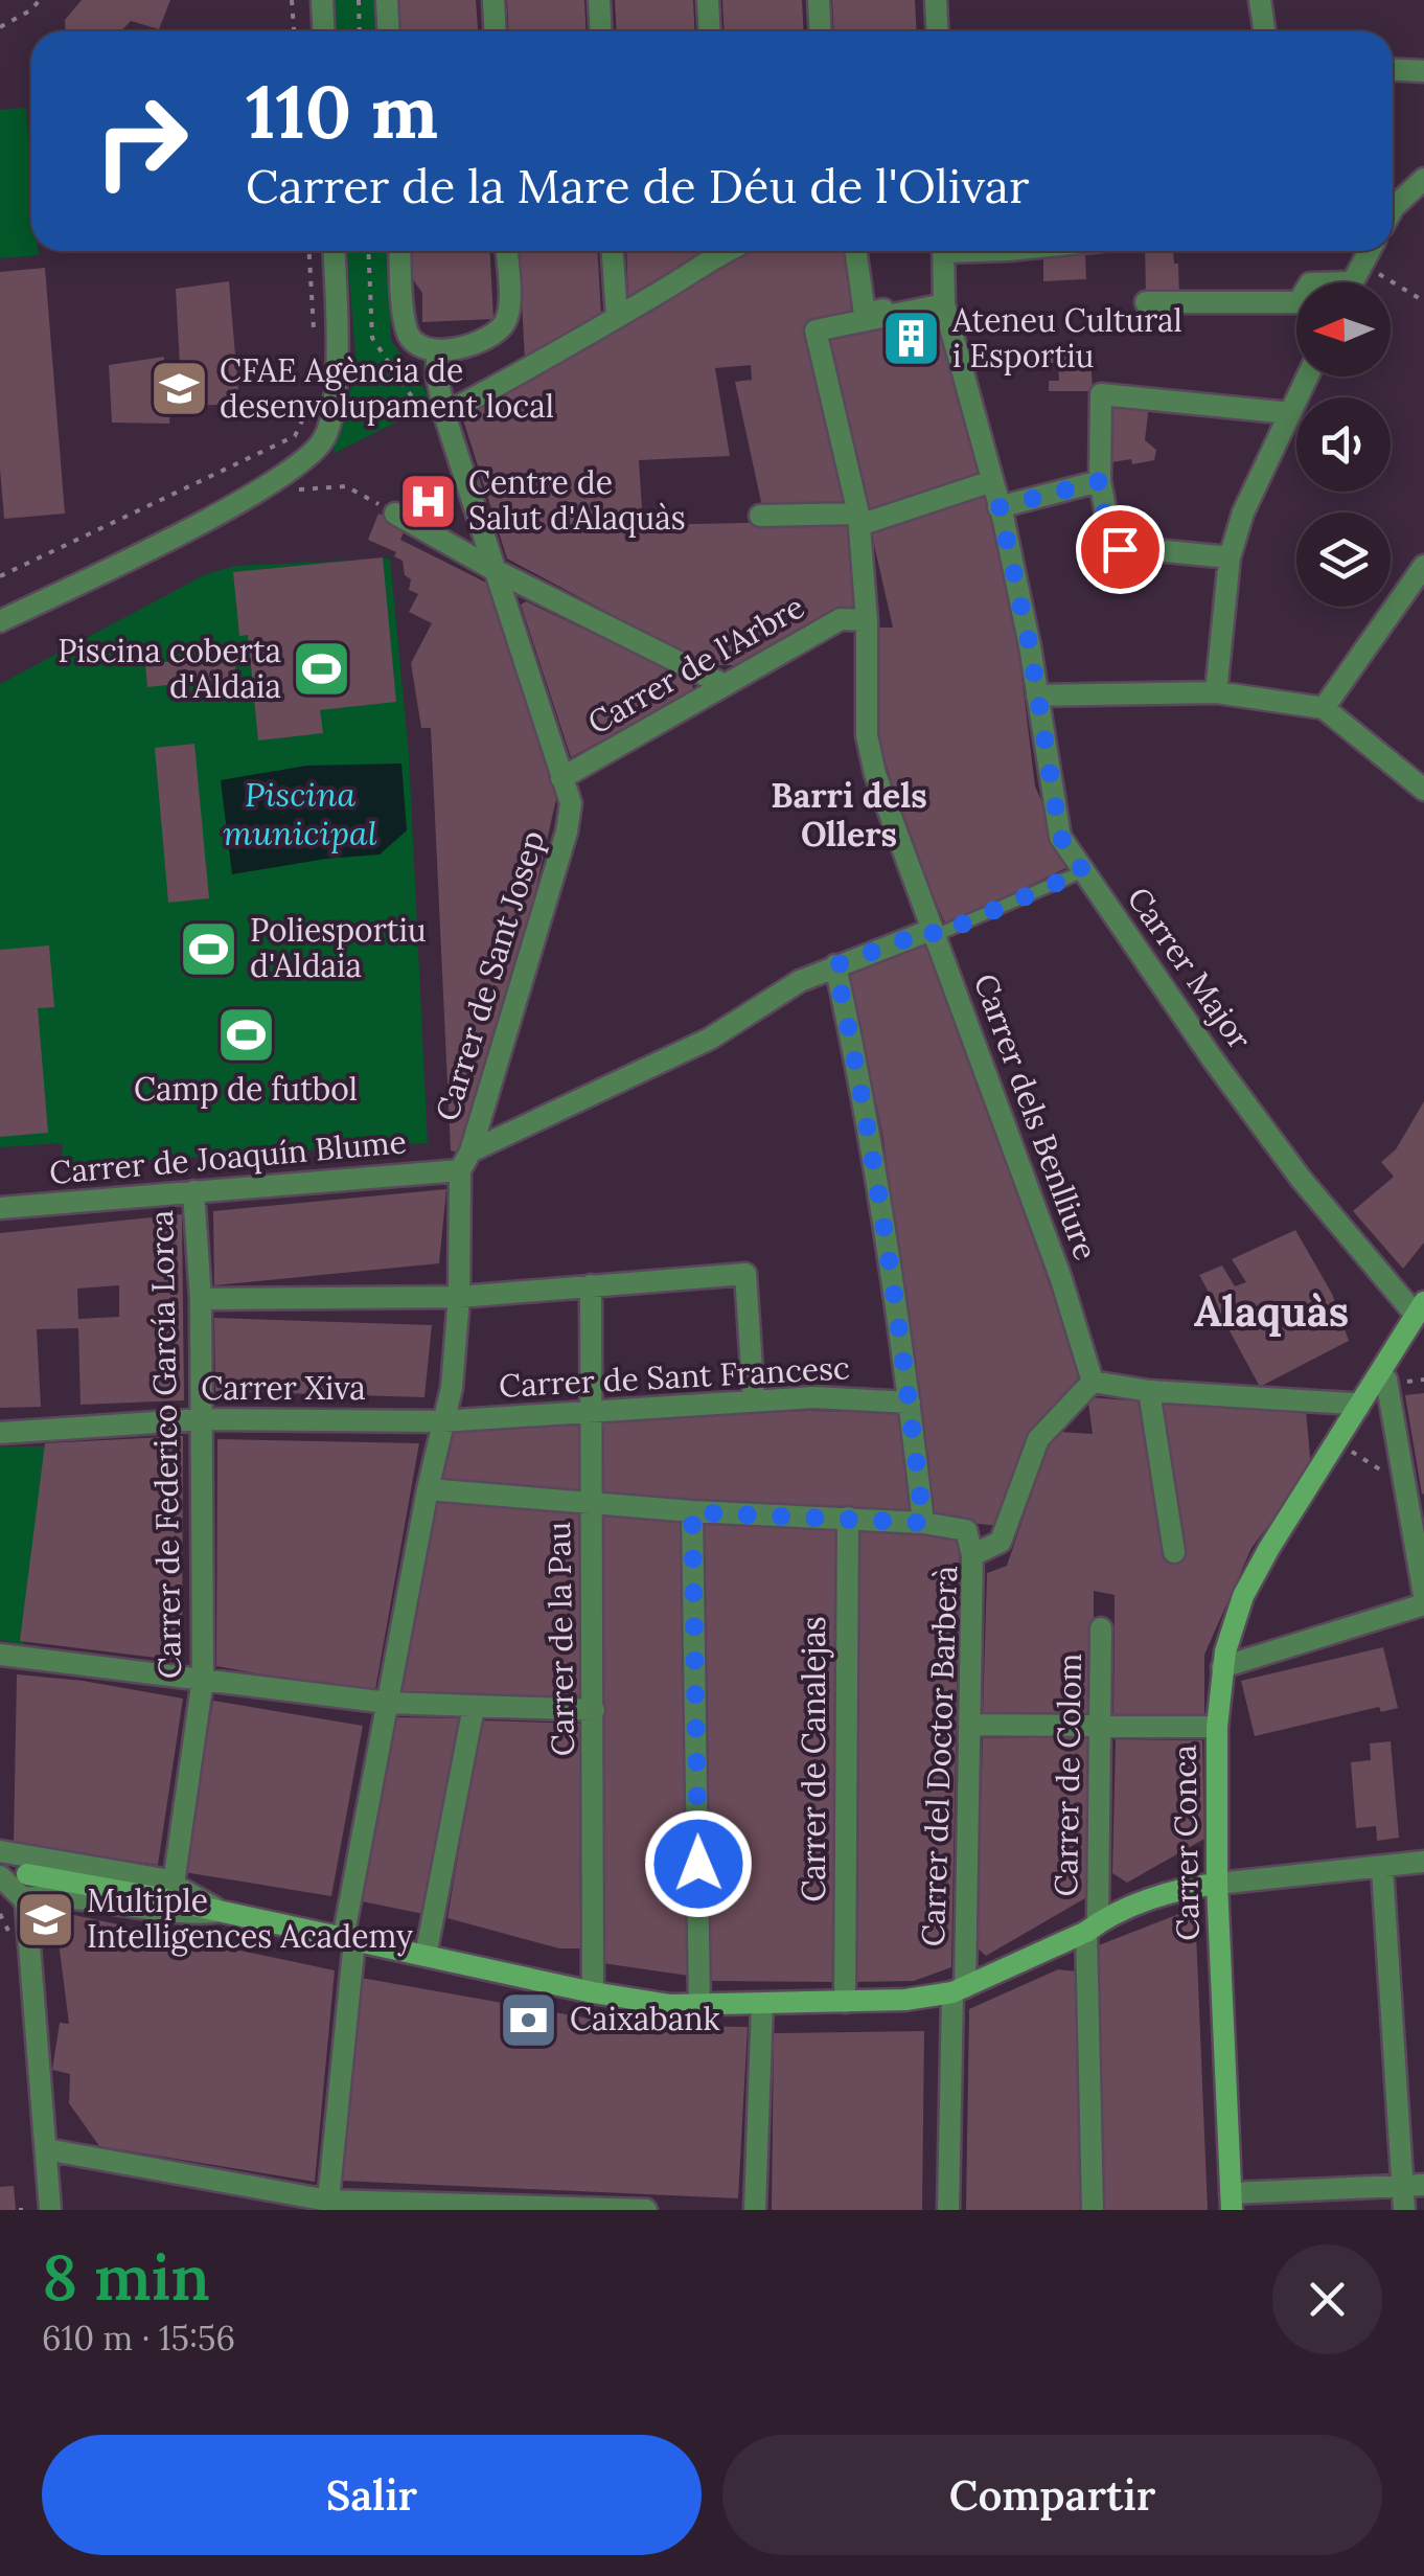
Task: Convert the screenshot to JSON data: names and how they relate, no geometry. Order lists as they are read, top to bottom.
{
  "streets": {
    "street": [
      "Carrer de l'Arbre",
      "Carrer Major",
      "Carrer de Sant Josep",
      "Carrer dels Benlliure",
      "Carrer de Joaquín Blume",
      "Carrer de Sant Francesc",
      "Carrer Xiva",
      "Carrer de Federico García Lorca",
      "Carrer de la Pau",
      "Carrer del Doctor Barberà",
      "Carrer de Canalejas",
      "Carrer de Colom",
      "Carrer Conca"
    ]
  },
  "crossings": [
    ["Carrer de l'Arbre", "Carrer de Sant Josep"],
    ["Carrer de l'Arbre", "Carrer dels Benlliure"],
    ["Carrer Major", "Carrer dels Benlliure"],
    ["Carrer Major", "Carrer Conca"],
    ["Carrer de Sant Josep", "Carrer de Joaquín Blume"],
    ["Carrer de Sant Josep", "Carrer de Sant Francesc"],
    ["Carrer de Sant Josep", "Carrer Xiva"],
    ["Carrer dels Benlliure", "Carrer del Doctor Barberà"],
    ["Carrer de Joaquín Blume", "Carrer de Federico García Lorca"],
    ["Carrer de Sant Francesc", "Carrer Xiva"],
    ["Carrer de Sant Francesc", "Carrer de la Pau"],
    ["Carrer Xiva", "Carrer de Federico García Lorca"]
  ],
  "districts": ["Barri dels Ollers", "Alaquàs"],
  "water": ["Piscina municipal"],
  "places": {
    "building": ["Ateneu Cultural i Esportiu"],
    "school or university": ["CFAE Agència de desenvolupament local", "Multiple Intelligences Academy"],
    "hospital": ["Centre de Salut d'Alaquàs"],
    "sports": ["Piscina coberta d'Aldaia", "Poliesportiu d'Aldaia", "Camp de futbol"],
    "bank": ["Caixabank"]
  },
  "north": "left",
  "page": {
    "turn": ["110 m", "Carrer de la Mare de Déu de l'Olivar"],
    "heading": ["8 min", "610 m · 15:56"],
    "buttons": ["Salir", "Compartir"]
  }
}
